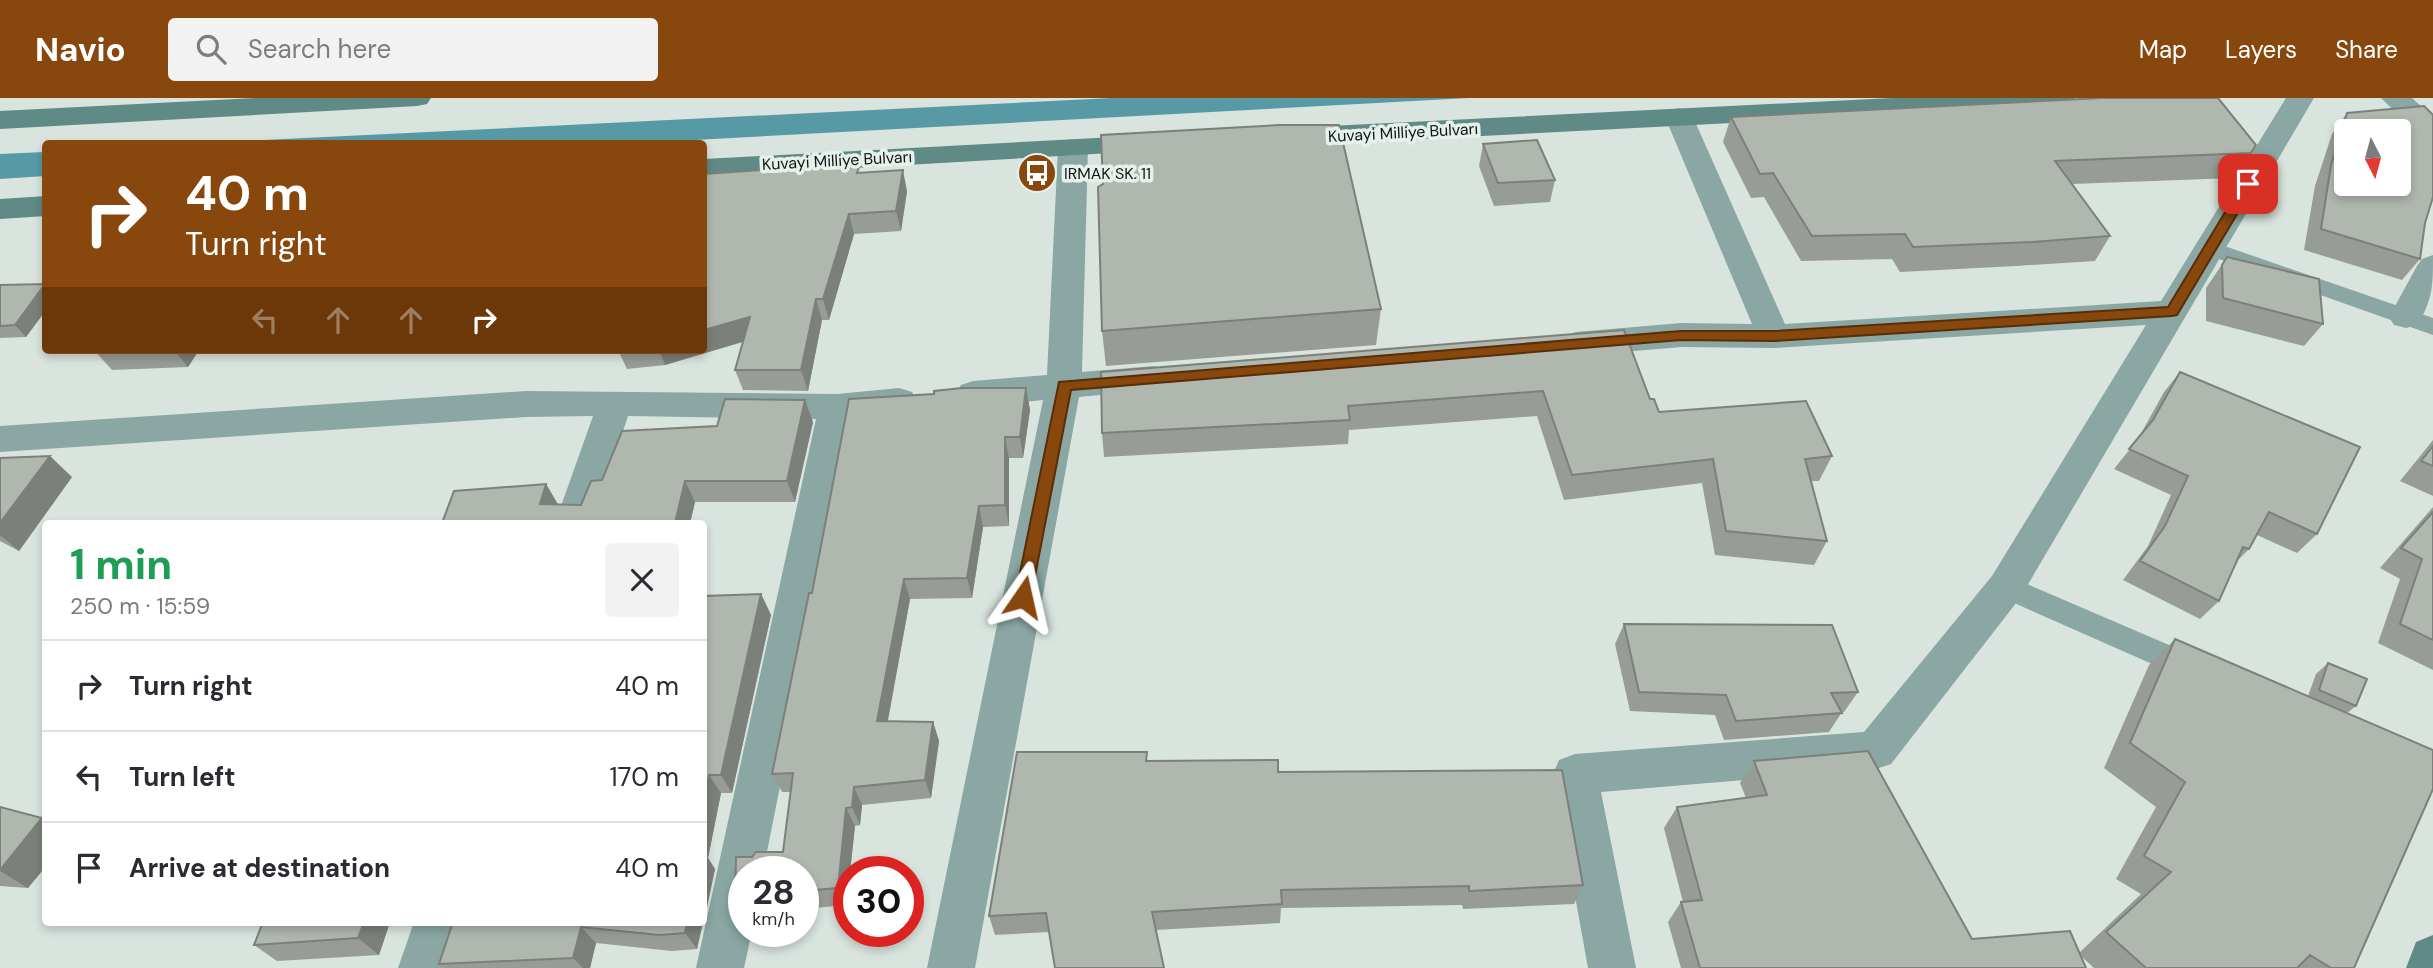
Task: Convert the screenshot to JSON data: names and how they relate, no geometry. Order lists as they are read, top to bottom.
{
  "streets": {
    "main road": ["Kuvayi Milliye Bulvarı"]
  },
  "places": {
    "bus stop": ["IRMAK SK. 11"]
  },
  "north": "bottom",
  "page": {
    "header": "Navio",
    "search": "Search here",
    "nav": ["Map", "Layers", "Share"],
    "turn": ["40 m", "Turn right"],
    "heading": ["1 min", "250 m · 15:59"],
    "list": [
      {
        "name": "Turn right",
        "value": "40 m"
      },
      {
        "name": "Turn left",
        "value": "170 m"
      },
      {
        "name": "Arrive at destination",
        "value": "40 m"
      }
    ],
    "speed": "28 km/h",
    "limit": "30"
  }
}
